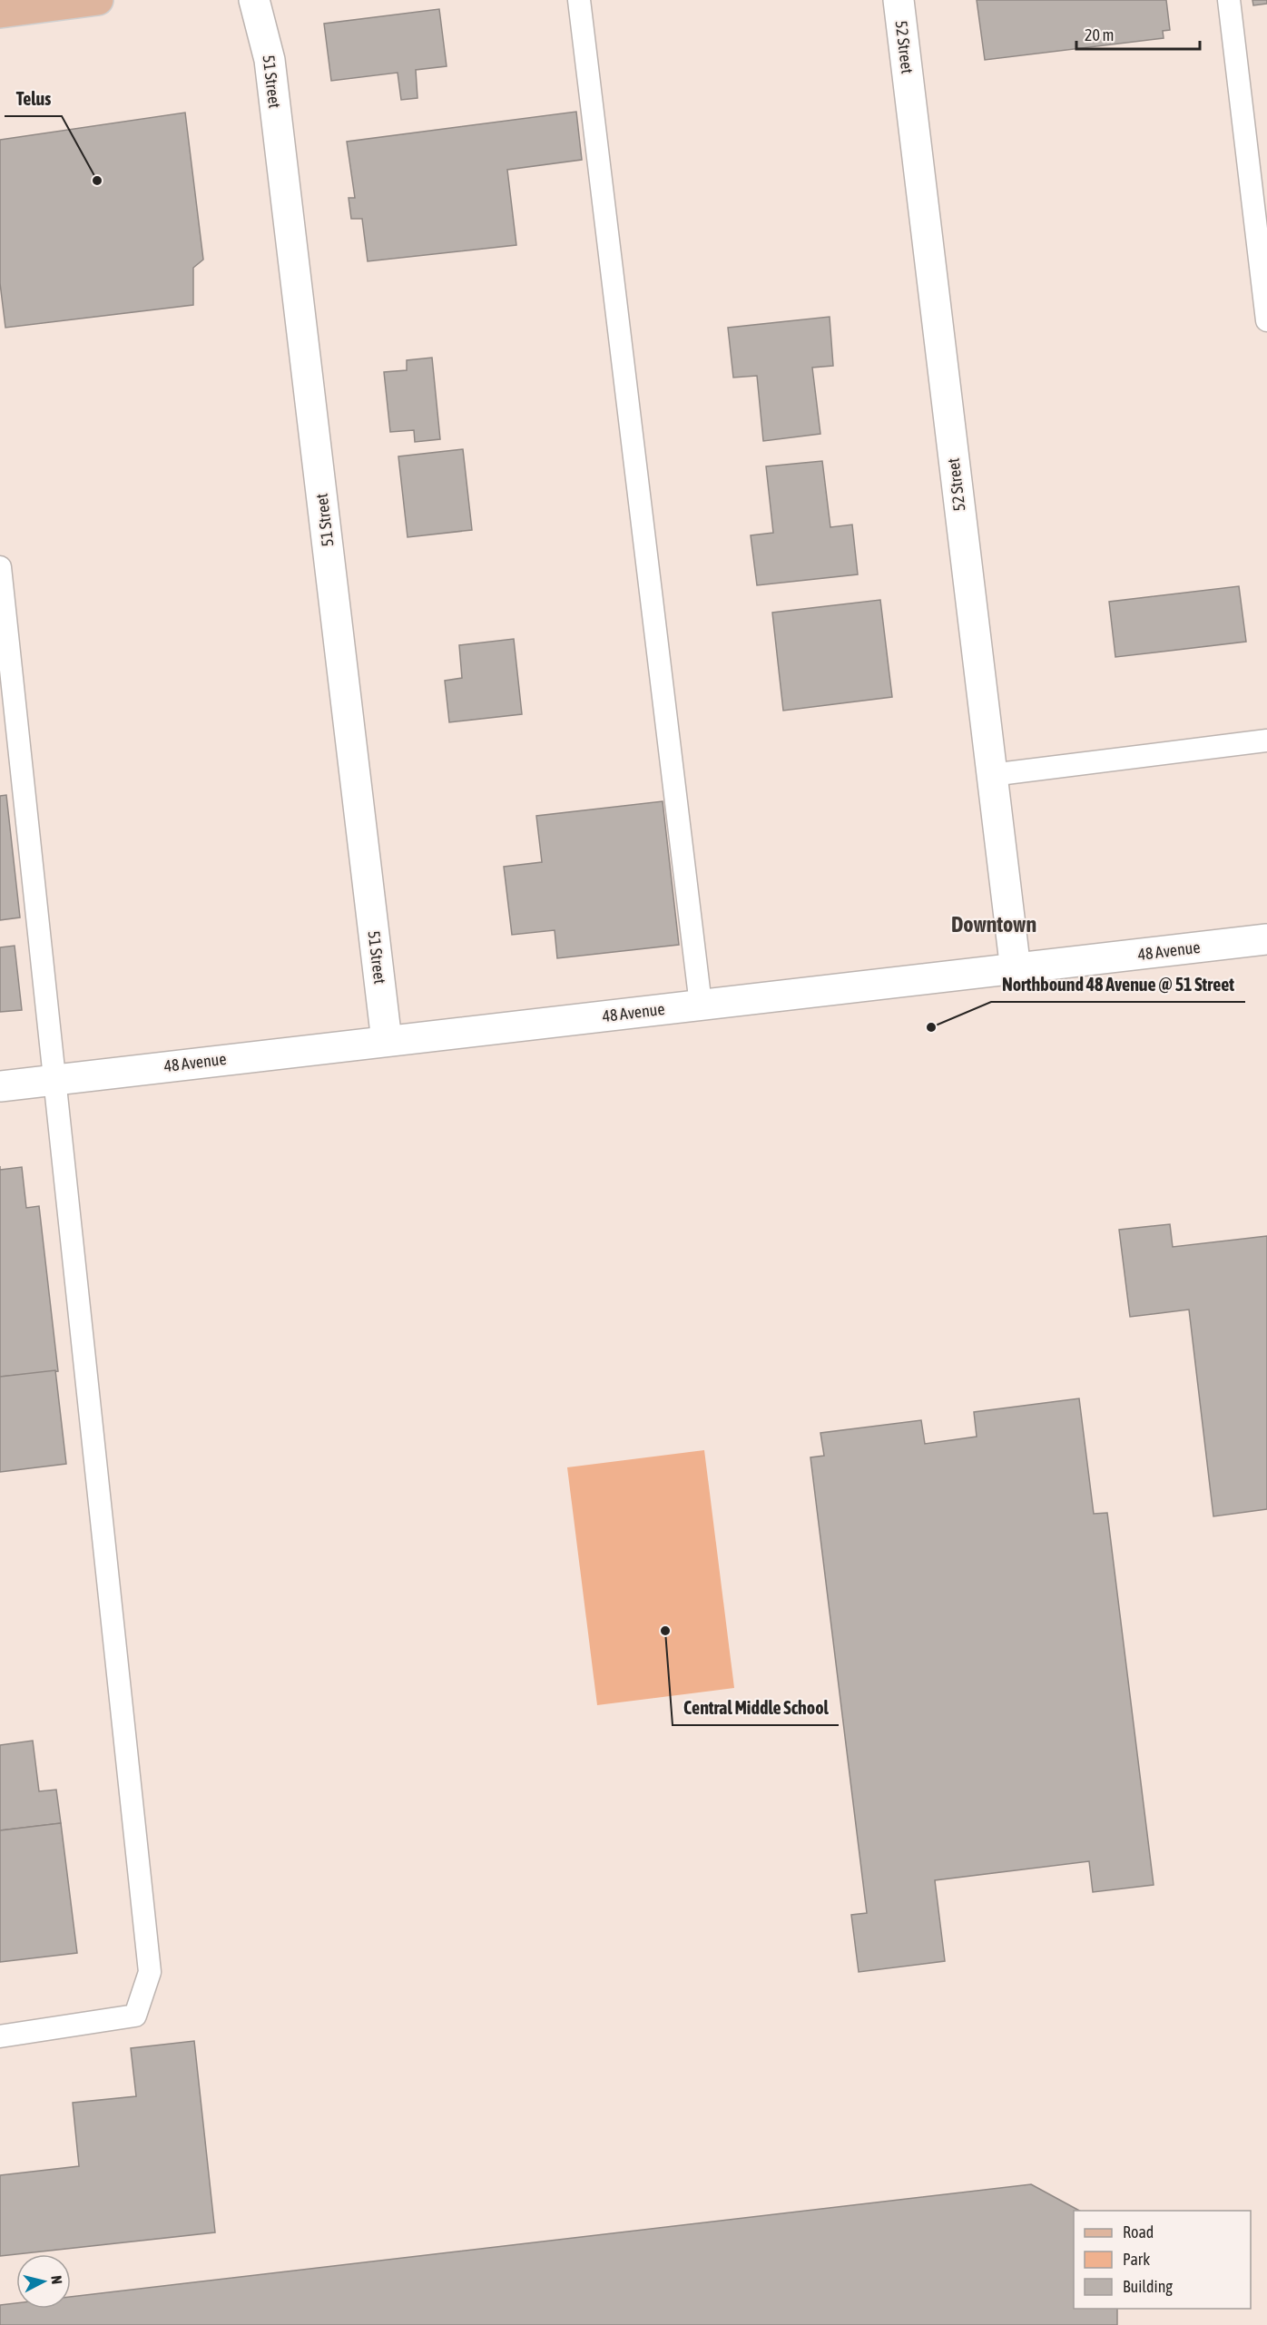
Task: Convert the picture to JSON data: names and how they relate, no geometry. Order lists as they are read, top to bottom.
{
  "streets": {
    "street": ["52 Street", "51 Street", "48 Avenue"]
  },
  "crossings": [
    ["52 Street", "48 Avenue"],
    ["51 Street", "48 Avenue"]
  ],
  "districts": ["Downtown"],
  "places": ["Telus", "Northbound 48 Avenue @ 51 Street", "Central Middle School"],
  "legend": ["Road", "Park", "Building"],
  "scale_bar": "20 m",
  "north": "right"
}
